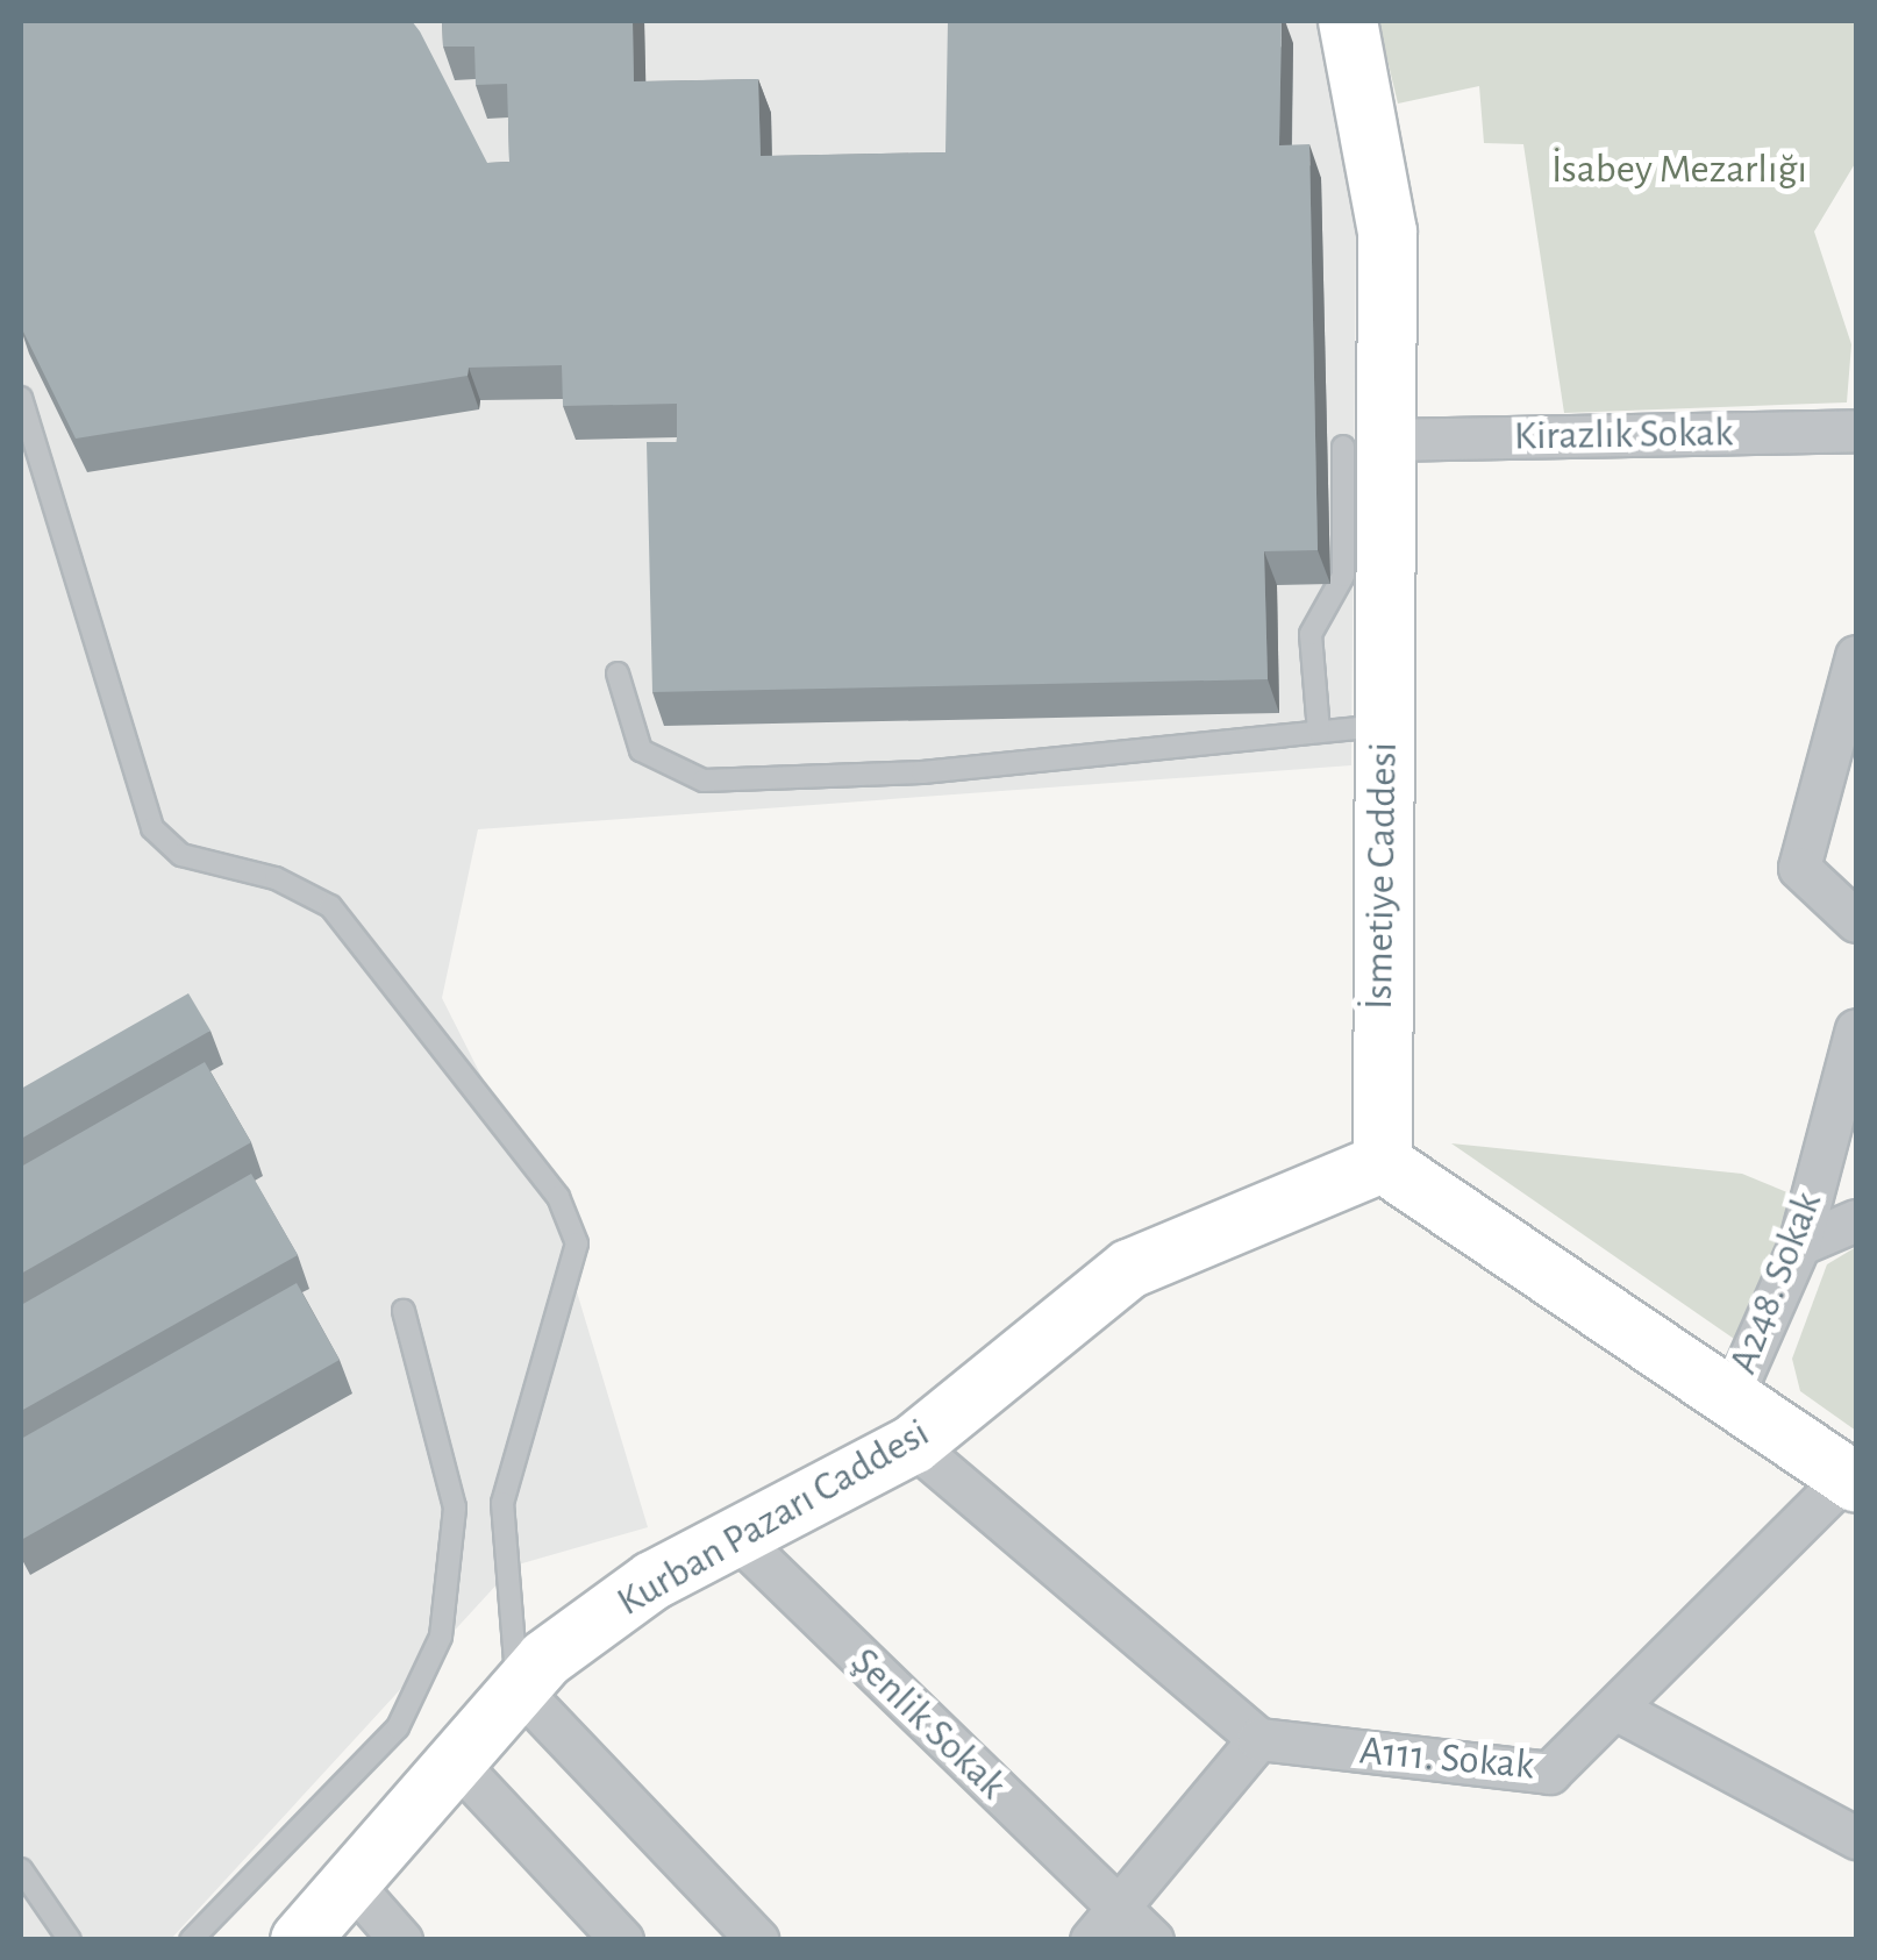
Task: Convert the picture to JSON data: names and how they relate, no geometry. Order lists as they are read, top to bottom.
{
  "streets": {
    "main road": ["İsmetiye Caddesi", "Kurban Pazarı Caddesi"],
    "street": [
      "Kirazlık Sokak",
      "A248. Sokak",
      "Şenlik Sokak",
      "A111. Sokak"
    ]
  },
  "crossings": [
    ["Kirazlık Sokak", "İsmetiye Caddesi"],
    ["İsmetiye Caddesi", "Kurban Pazarı Caddesi"],
    ["Kurban Pazarı Caddesi", "Şenlik Sokak"]
  ],
  "parks": ["İsabey Mezarlığı"]
}
